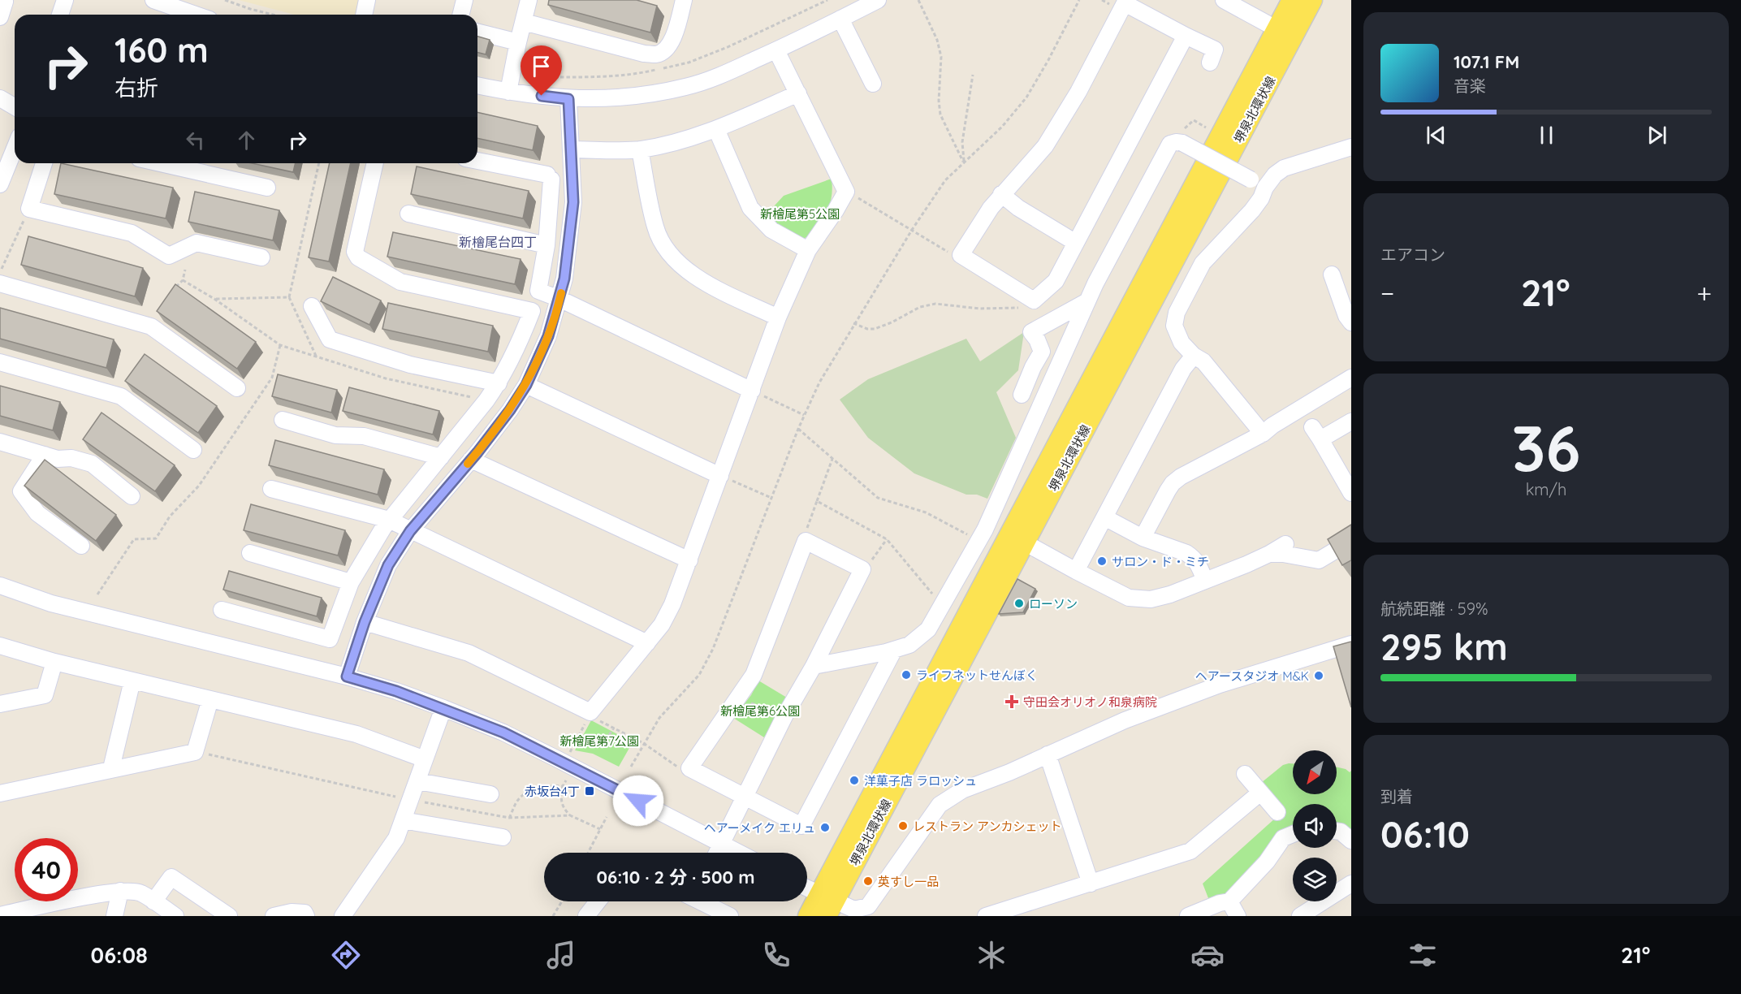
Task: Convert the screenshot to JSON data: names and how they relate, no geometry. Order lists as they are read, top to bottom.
{
  "streets": {
    "main road": ["堺泉北環状線"]
  },
  "districts": ["新檜尾台四丁"],
  "parks": ["新檜尾第5公園", "新檜尾第6公園", "新檜尾第7公園"],
  "places": {
    "other": [
      "サロン・ド・ミチ",
      "ローソン",
      "ライフネットせんぼく",
      "ヘアースタジオ M&K",
      "洋菓子店 ラロッシュ",
      "レストラン アンカシェット",
      "ヘアーメイク エリュ",
      "英すし一品"
    ],
    "health": ["守田会オリオノ和泉病院"],
    "transit": ["赤坂台4丁"]
  },
  "north": "bottom left",
  "page": {
    "turn": ["160 m", "右折"],
    "song": ["107.1 FM", "音楽"],
    "tile": [
      "エアコン",
      ["36", "km/h"],
      ["航続距離 · 59%", "295 km"],
      ["到着", "06:10"]
    ],
    "heat": ["−", "21°", "+"],
    "limit": "40",
    "trip": "06:10 · 2 分 · 500 m",
    "tabs": ["06:08", "21°"]
  }
}
